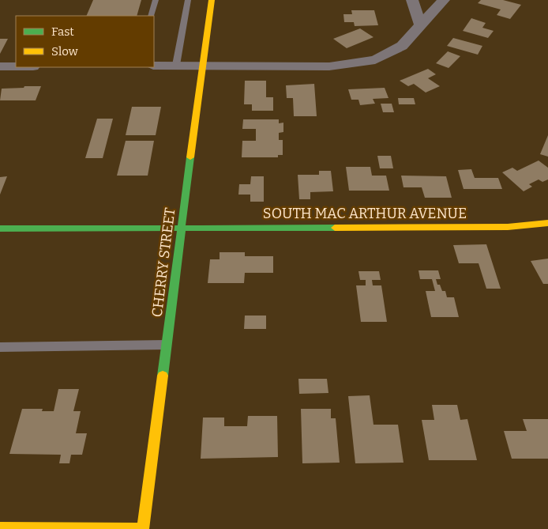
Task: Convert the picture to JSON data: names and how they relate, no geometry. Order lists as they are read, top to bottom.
{
  "streets": {
    "street": ["SOUTH MAC ARTHUR AVENUE", "CHERRY STREET"]
  },
  "crossings": [
    ["SOUTH MAC ARTHUR AVENUE", "CHERRY STREET"]
  ],
  "legend": ["Fast", "Slow"]
}
